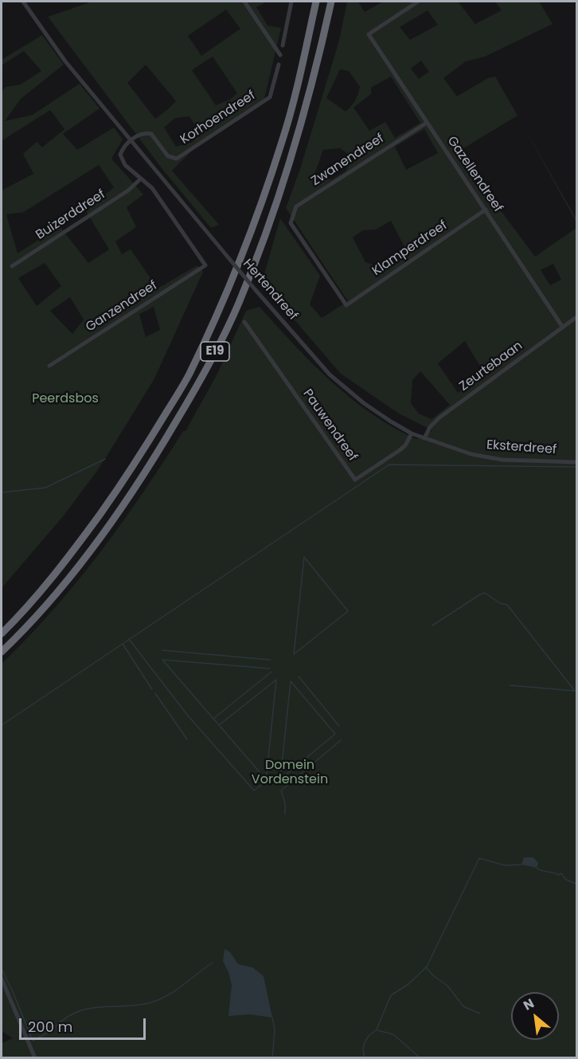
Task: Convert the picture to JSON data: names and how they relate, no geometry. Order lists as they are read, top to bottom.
{
  "streets": {
    "highway": ["E19"],
    "street": [
      "Korhoendreef",
      "Zwanendreef",
      "Gazellendreef",
      "Buizerddreef",
      "Klamperdreef",
      "Hertendreef",
      "Ganzendreef",
      "Zeurtebaan",
      "Pauwendreef",
      "Eksterdreef"
    ]
  },
  "crossings": [
    ["Korhoendreef", "Hertendreef"],
    ["Zwanendreef", "Gazellendreef"],
    ["Zwanendreef", "Klamperdreef"],
    ["Gazellendreef", "Klamperdreef"],
    ["Gazellendreef", "Zeurtebaan"],
    ["Buizerddreef", "Ganzendreef"],
    ["Hertendreef", "Pauwendreef"],
    ["Hertendreef", "Eksterdreef"],
    ["Zeurtebaan", "Eksterdreef"],
    ["Pauwendreef", "Eksterdreef"]
  ],
  "parks": ["Peerdsbos", "Domein Vordenstein"],
  "scale_bar": "200 m",
  "north": "top left"
}
